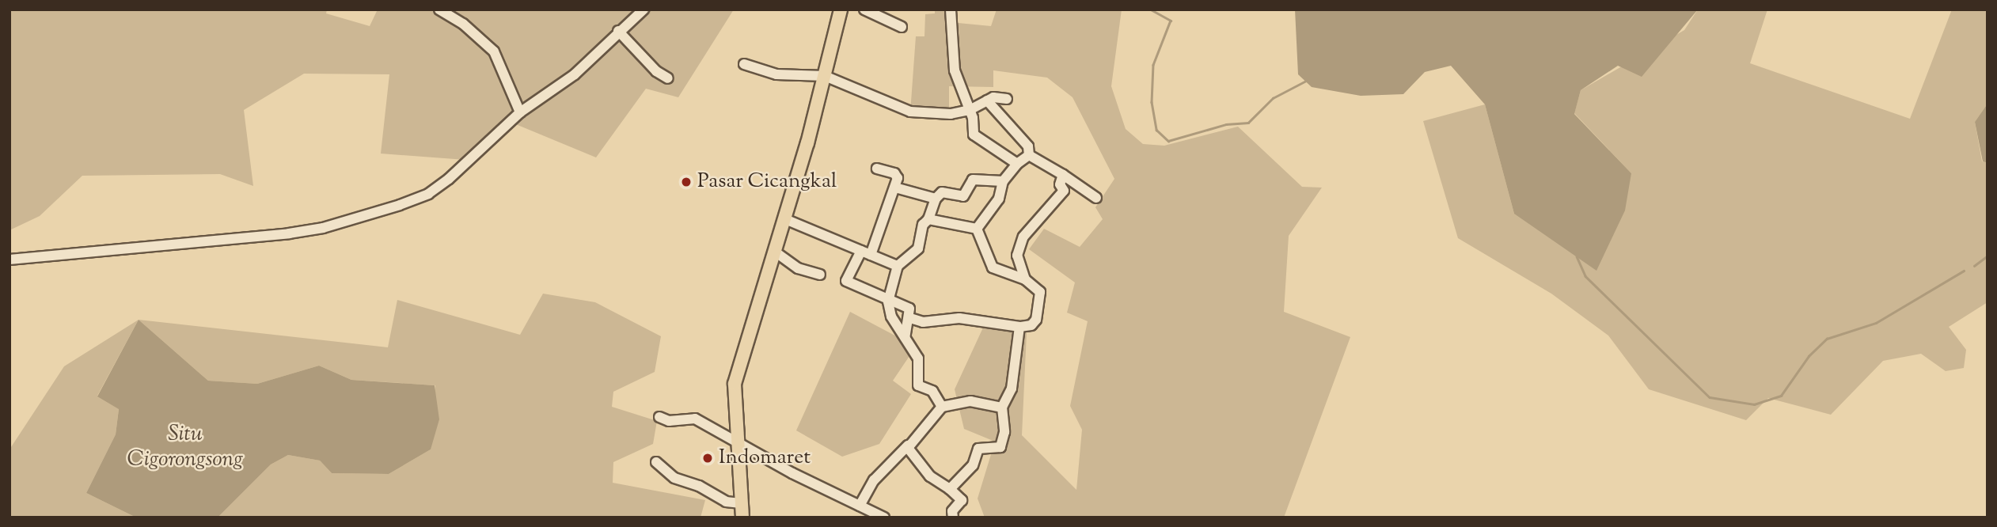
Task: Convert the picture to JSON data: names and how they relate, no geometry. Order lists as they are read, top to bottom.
{
  "water": ["Situ Cigorongsong"],
  "places": ["Pasar Cicangkal", "Indomaret"]
}
